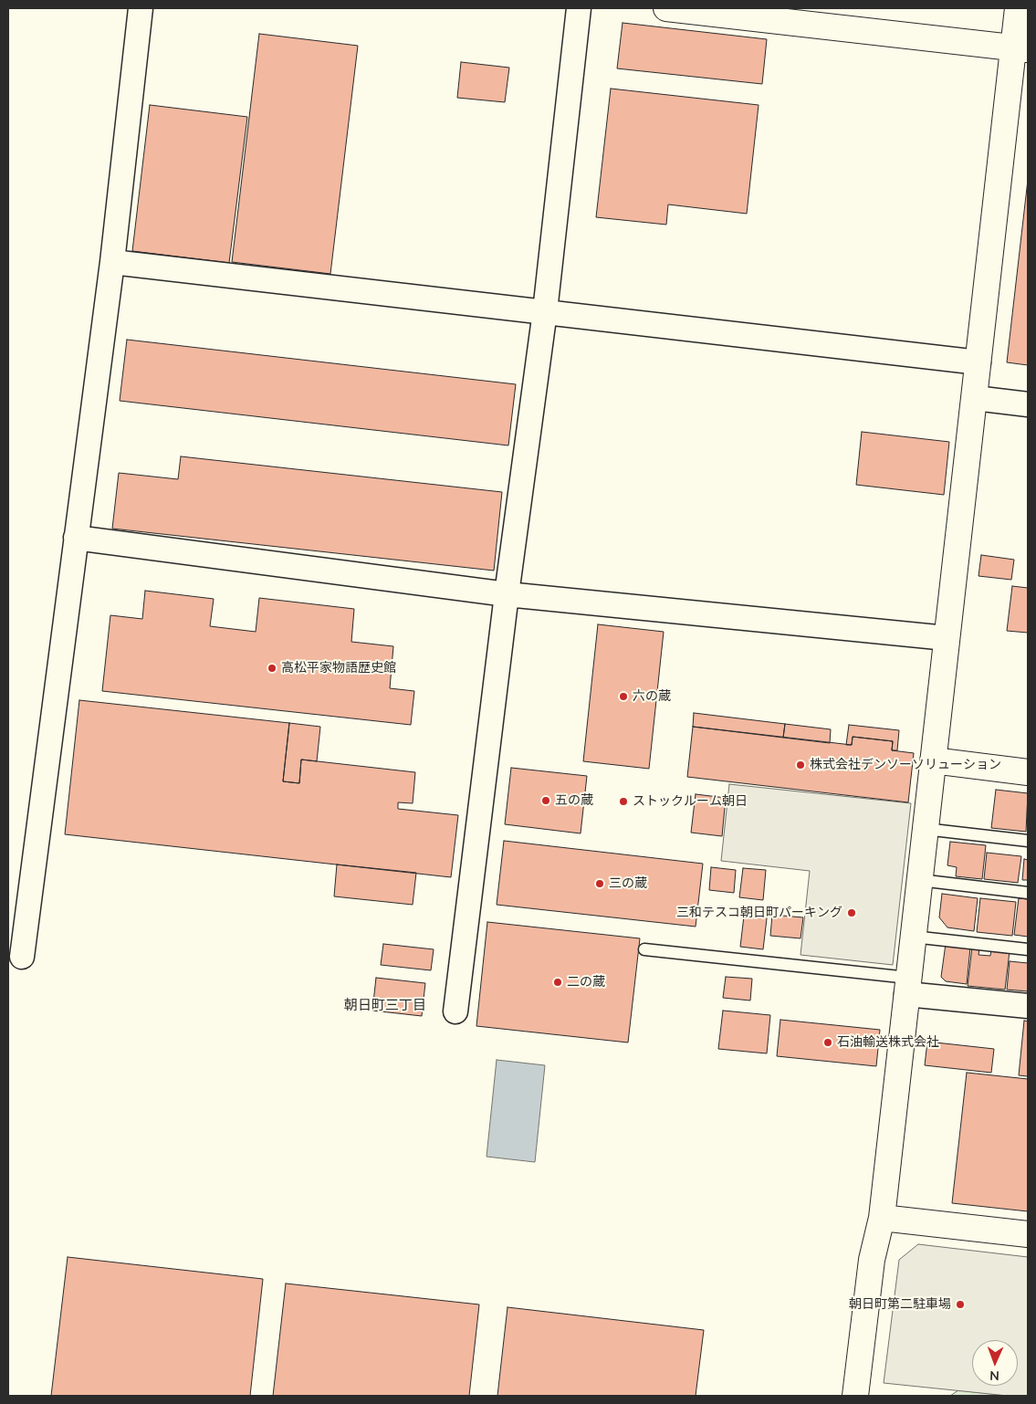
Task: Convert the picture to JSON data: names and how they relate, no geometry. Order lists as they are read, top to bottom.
{
  "districts": ["朝日町三丁目"],
  "places": [
    "高松平家物語歴史館",
    "六の蔵",
    "株式会社デンソーソリューション",
    "五の蔵",
    "ストックルーム朝日",
    "三の蔵",
    "三和テスコ朝日町パーキング",
    "二の蔵",
    "石油輸送株式会社",
    "朝日町第二駐車場"
  ],
  "north": "bottom"
}
